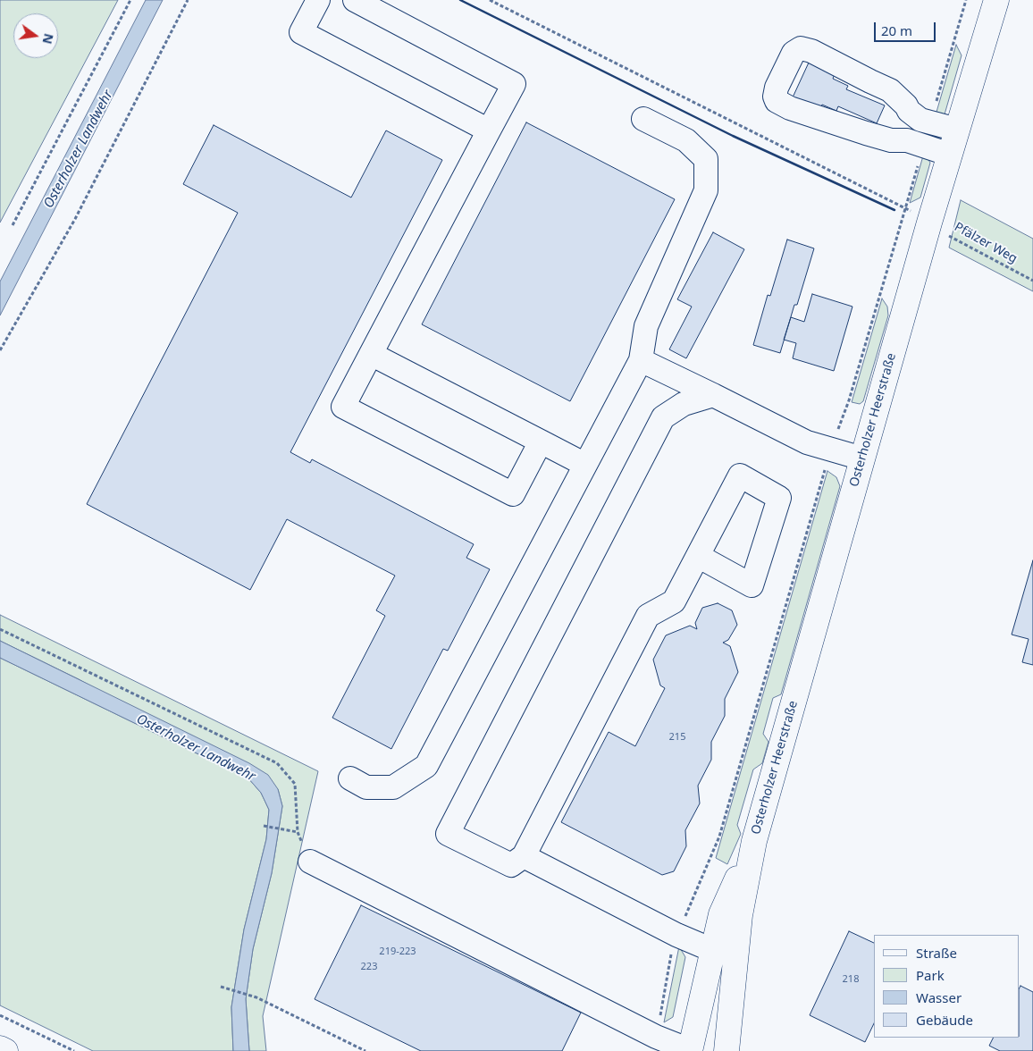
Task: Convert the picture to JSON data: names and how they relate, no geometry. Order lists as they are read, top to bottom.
{
  "streets": {
    "main road": ["Osterholzer Heerstraße"],
    "path": ["Pfälzer Weg"]
  },
  "crossings": [
    ["Pfälzer Weg", "Osterholzer Heerstraße"]
  ],
  "water": ["Osterholzer Landwehr"],
  "house_numbers": [
    "215",
    "219-223",
    "223",
    "218"
  ],
  "legend": [
    "Straße",
    "Park",
    "Wasser",
    "Gebäude"
  ],
  "scale_bar": "20 m",
  "north": "right"
}
